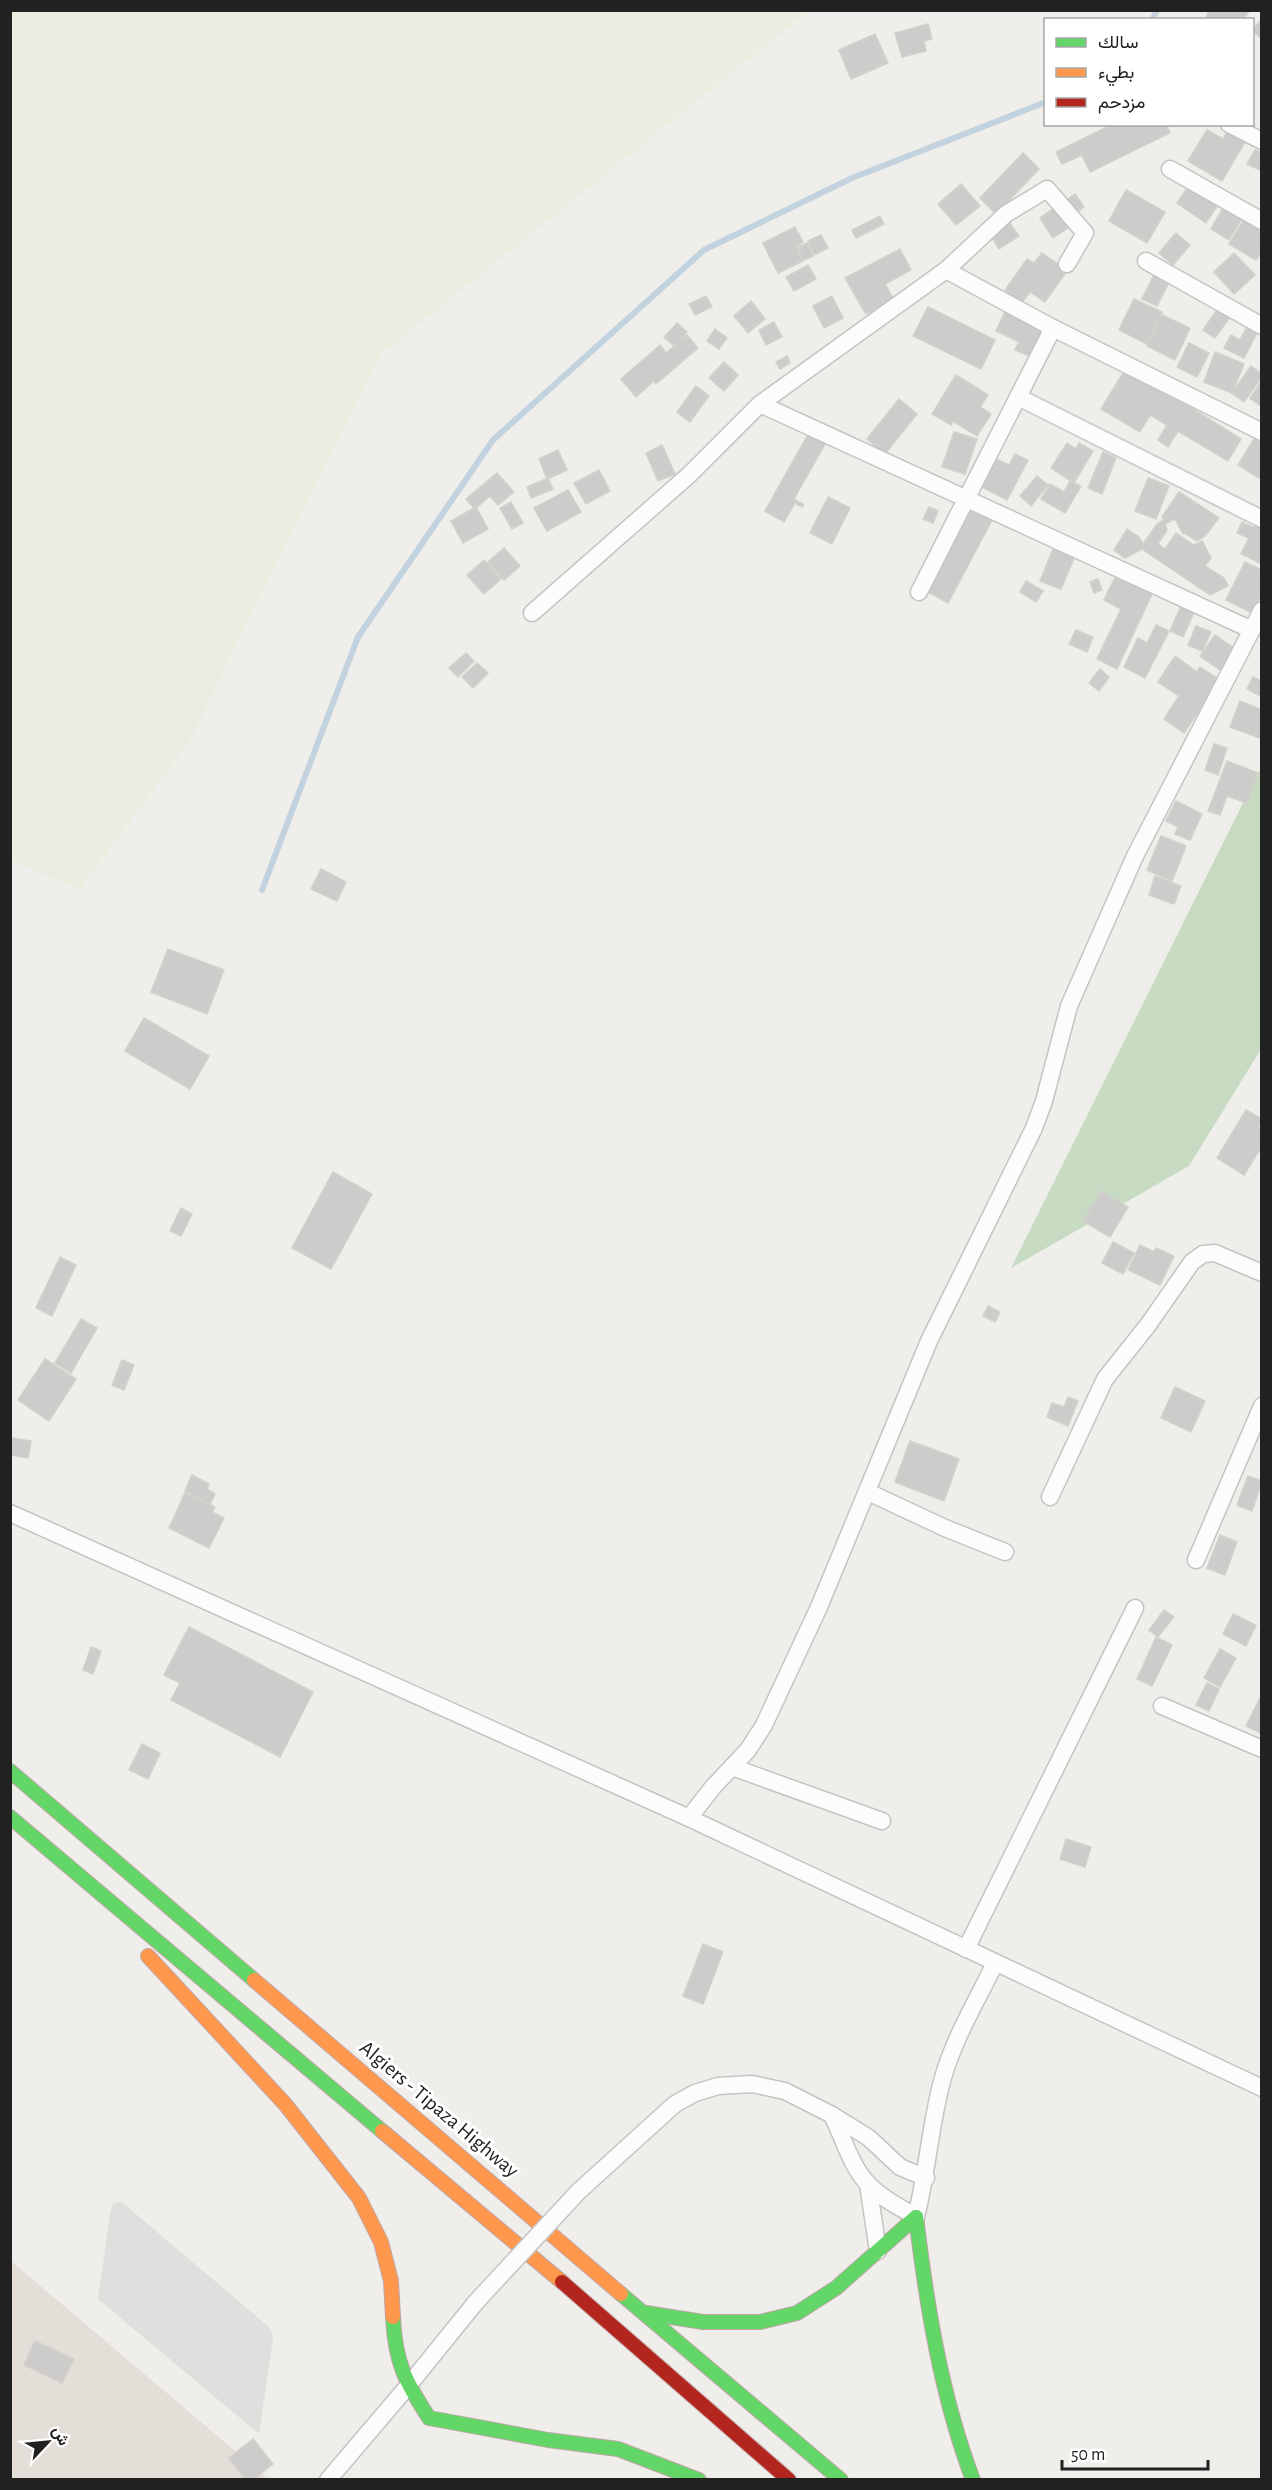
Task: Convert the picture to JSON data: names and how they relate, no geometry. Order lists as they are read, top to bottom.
{
  "streets": {
    "highway": ["Algiers - Tipaza Highway"]
  },
  "legend": ["سالك", "بطيء", "مزدحم"],
  "scale_bar": "50 m",
  "north": "top right"
}
